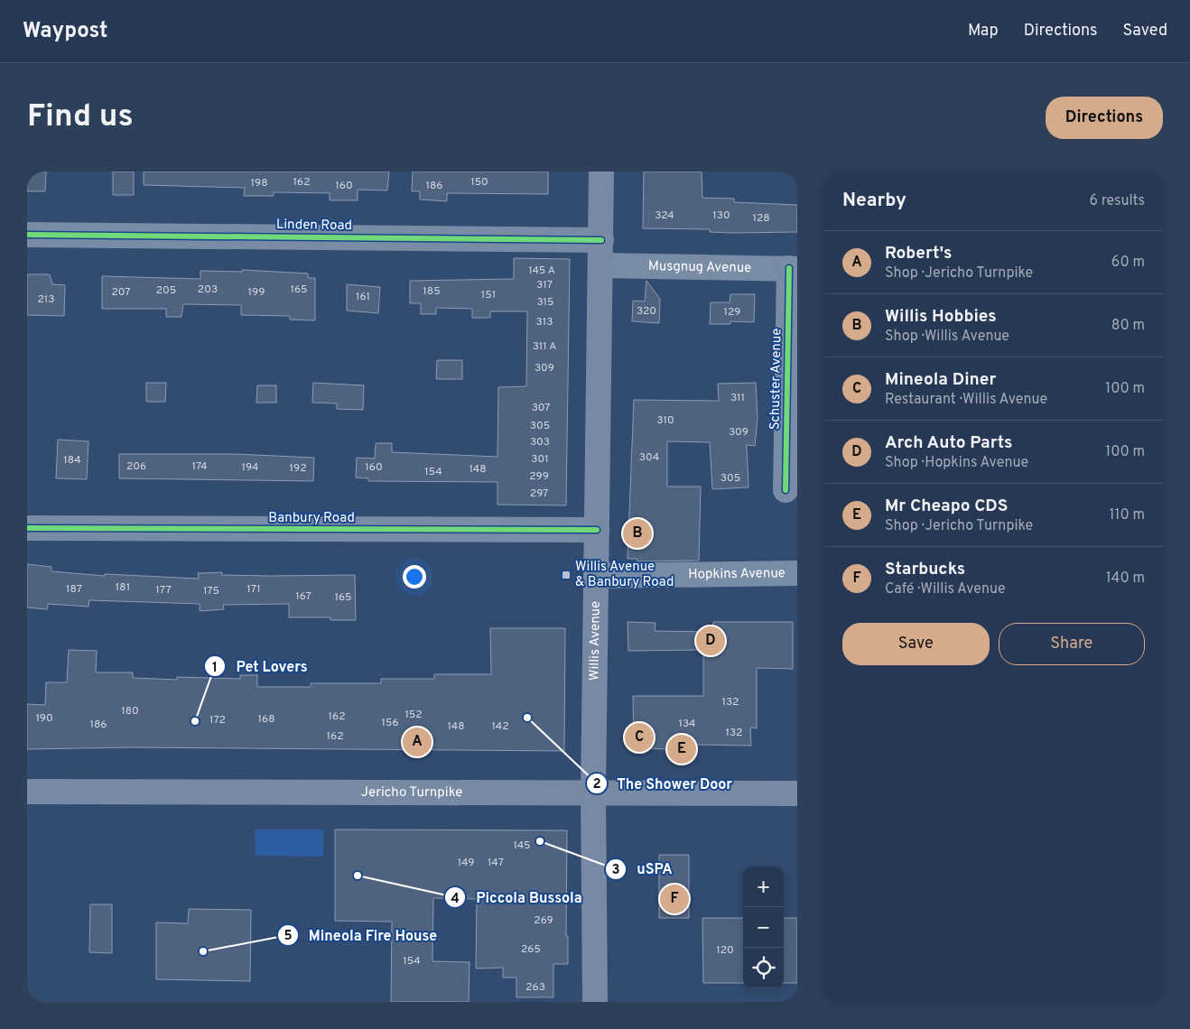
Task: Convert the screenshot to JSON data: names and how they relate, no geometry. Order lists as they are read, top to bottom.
{
  "streets": {
    "main road": ["Willis Avenue", "Jericho Turnpike"],
    "street": [
      "Linden Road",
      "Musgnug Avenue",
      "Schuster Avenue",
      "Banbury Road",
      "Hopkins Avenue"
    ]
  },
  "crossings": [
    ["Linden Road", "Willis Avenue"],
    ["Musgnug Avenue", "Schuster Avenue"],
    ["Musgnug Avenue", "Willis Avenue"],
    ["Banbury Road", "Willis Avenue"],
    ["Hopkins Avenue", "Willis Avenue"],
    ["Willis Avenue", "Jericho Turnpike"]
  ],
  "places": {
    "transit": ["Willis Avenue & Banbury Road"],
    "other": [
      "The Shower Door",
      "Pet Lovers",
      "uSPA",
      "Piccola Bussola",
      "Mineola Fire House"
    ]
  },
  "house_numbers": [
    "162",
    "150",
    "198",
    "160",
    "186",
    "324",
    "130",
    "128",
    "145 A",
    "317",
    "203",
    "165",
    "205",
    "185",
    "207",
    "199",
    "151",
    "161",
    "213",
    "315",
    "320",
    "129",
    "313",
    "311 A",
    "309",
    "311",
    "307",
    "310",
    "305",
    "309",
    "303",
    "304",
    "301",
    "184",
    "206",
    "174",
    "194",
    "160",
    "192",
    "148",
    "154",
    "299",
    "305",
    "297",
    "181",
    "187",
    "171",
    "177",
    "175",
    "167",
    "165",
    "132",
    "180",
    "152",
    "162",
    "190",
    "168",
    "172",
    "156",
    "134",
    "186",
    "148",
    "142",
    "132",
    "162",
    "145",
    "149",
    "147",
    "269",
    "265",
    "120",
    "154",
    "263"
  ],
  "page": {
    "header": "Waypost",
    "nav": ["Map", "Directions", "Saved"],
    "buttons": [
      "Directions",
      ["Save", "Share"]
    ],
    "title": "Find us",
    "heading": ["Nearby", "6 results"],
    "list": [
      {
        "mark": "A",
        "name": "Robert's",
        "note": "Shop · Jericho Turnpike",
        "value": "60 m"
      },
      {
        "mark": "B",
        "name": "Willis Hobbies",
        "note": "Shop · Willis Avenue",
        "value": "80 m"
      },
      {
        "mark": "C",
        "name": "Mineola Diner",
        "note": "Restaurant · Willis Avenue",
        "value": "100 m"
      },
      {
        "mark": "D",
        "name": "Arch Auto Parts",
        "note": "Shop · Hopkins Avenue",
        "value": "100 m"
      },
      {
        "mark": "E",
        "name": "Mr Cheapo CDS",
        "note": "Shop · Jericho Turnpike",
        "value": "110 m"
      },
      {
        "mark": "F",
        "name": "Starbucks",
        "note": "Café · Willis Avenue",
        "value": "140 m"
      }
    ],
    "pins": [
      "B",
      "D",
      "C",
      "A",
      "E",
      "F"
    ],
    "map_buttons": ["+", "−"]
  }
}
